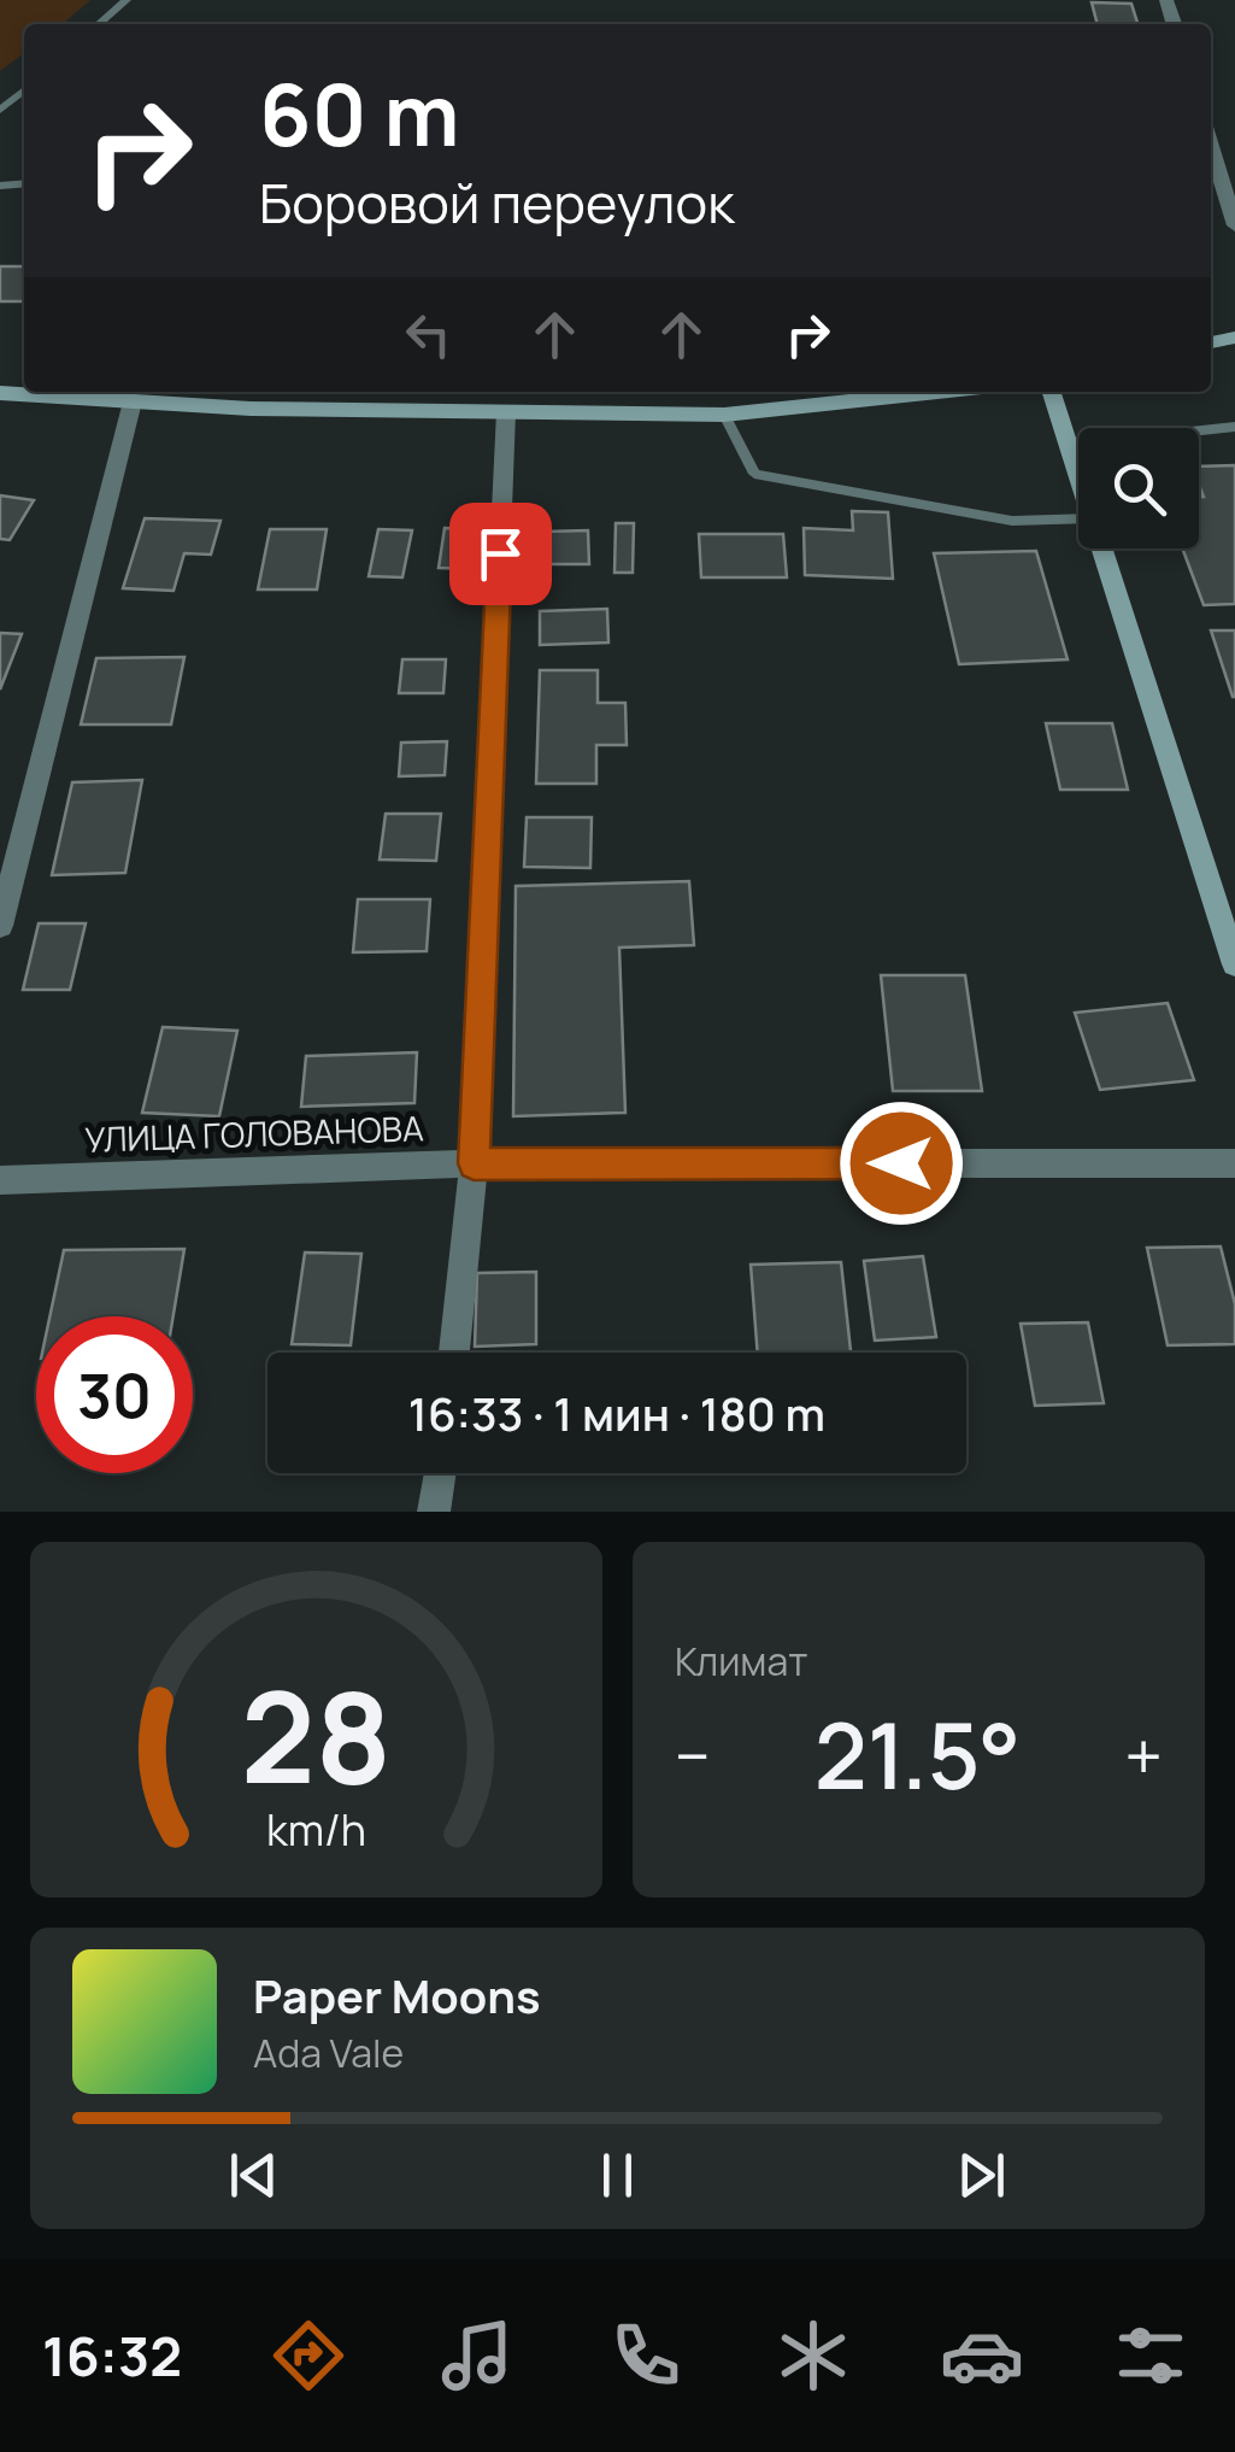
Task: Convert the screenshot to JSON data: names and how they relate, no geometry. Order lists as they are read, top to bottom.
{
  "streets": {
    "street": ["УЛИЦА ГОЛОВАНОВА"]
  },
  "page": {
    "turn": ["60 m", "Боровой переулок"],
    "limit": "30",
    "trip": "16:33 · 1 мин · 180 m",
    "tile": "Климат",
    "heat": ["−", "21.5°", "+"],
    "song": ["Paper Moons", "Ada Vale"],
    "tabs": "16:32",
    "gauge": ["28", "km/h"]
  }
}
